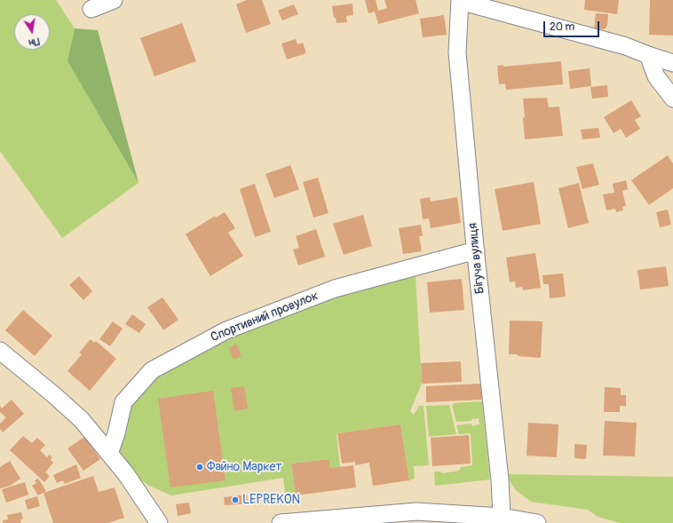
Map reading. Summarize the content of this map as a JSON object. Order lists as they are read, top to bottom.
{
  "streets": {
    "street": ["Бігуча вулиця", "Спортивний провулок"]
  },
  "crossings": [
    ["Бігуча вулиця", "Спортивний провулок"]
  ],
  "places": ["Файно Маркет", "LEPREKON"],
  "scale_bar": "20 m",
  "north": "bottom"
}
